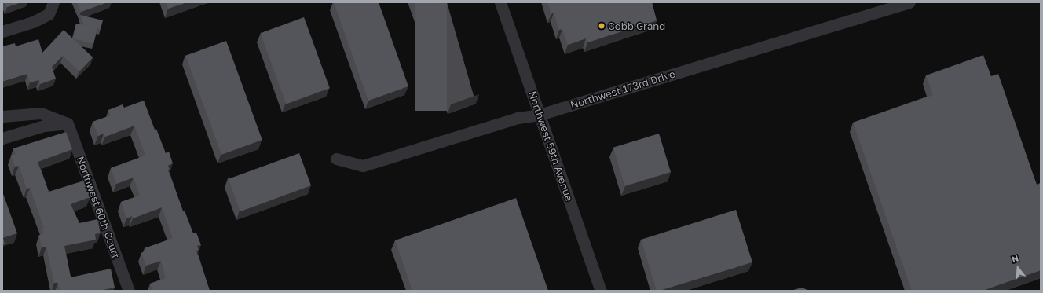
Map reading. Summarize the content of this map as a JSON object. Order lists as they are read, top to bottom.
{
  "streets": {
    "street": ["Northwest 173rd Drive", "Northwest 59th Avenue", "Northwest 60th Court"]
  },
  "crossings": [
    ["Northwest 173rd Drive", "Northwest 59th Avenue"]
  ],
  "places": ["Cobb Grand"],
  "north": "top"
}
